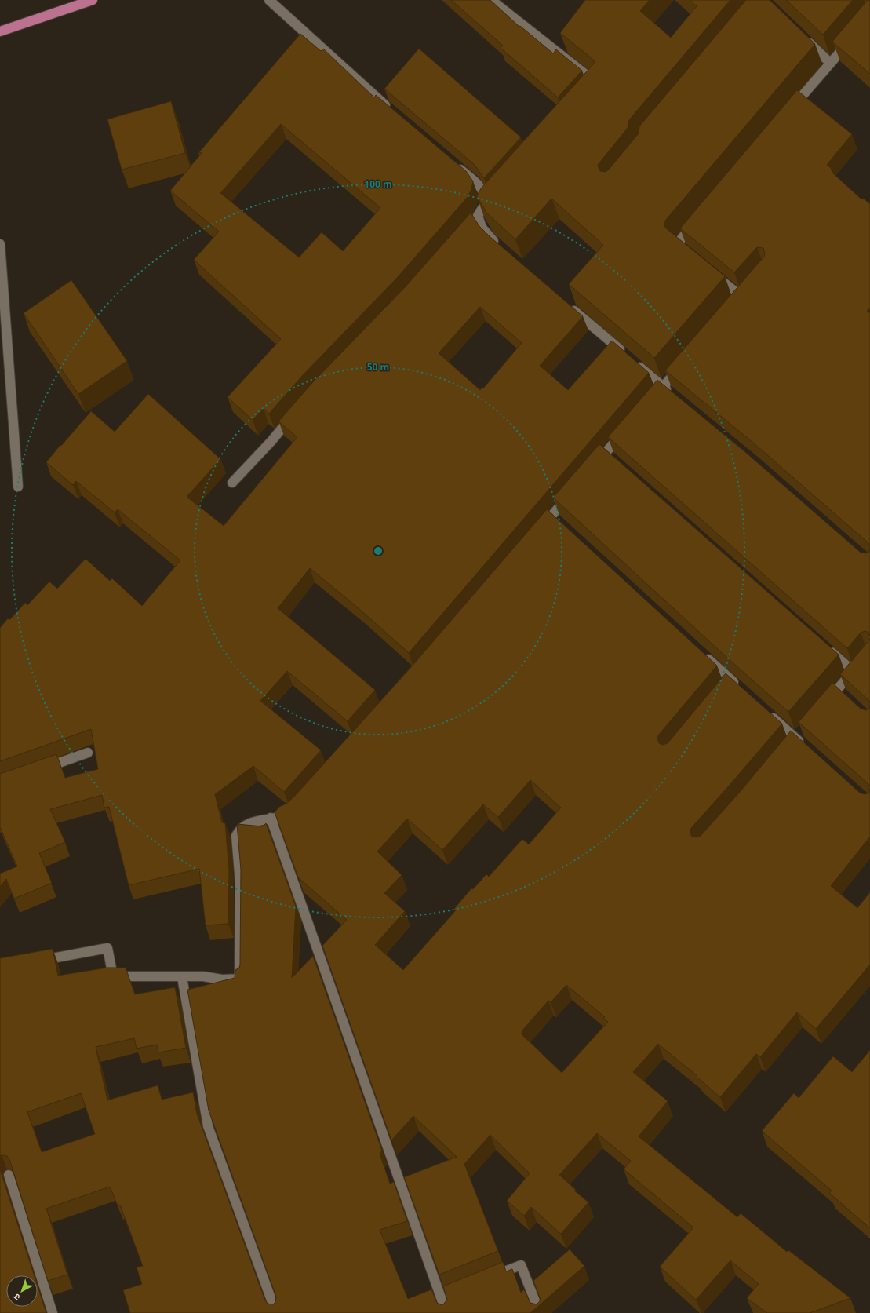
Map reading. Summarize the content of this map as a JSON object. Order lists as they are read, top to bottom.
{
  "north": "bottom left",
  "rings": ["100 m", "50 m"]
}
